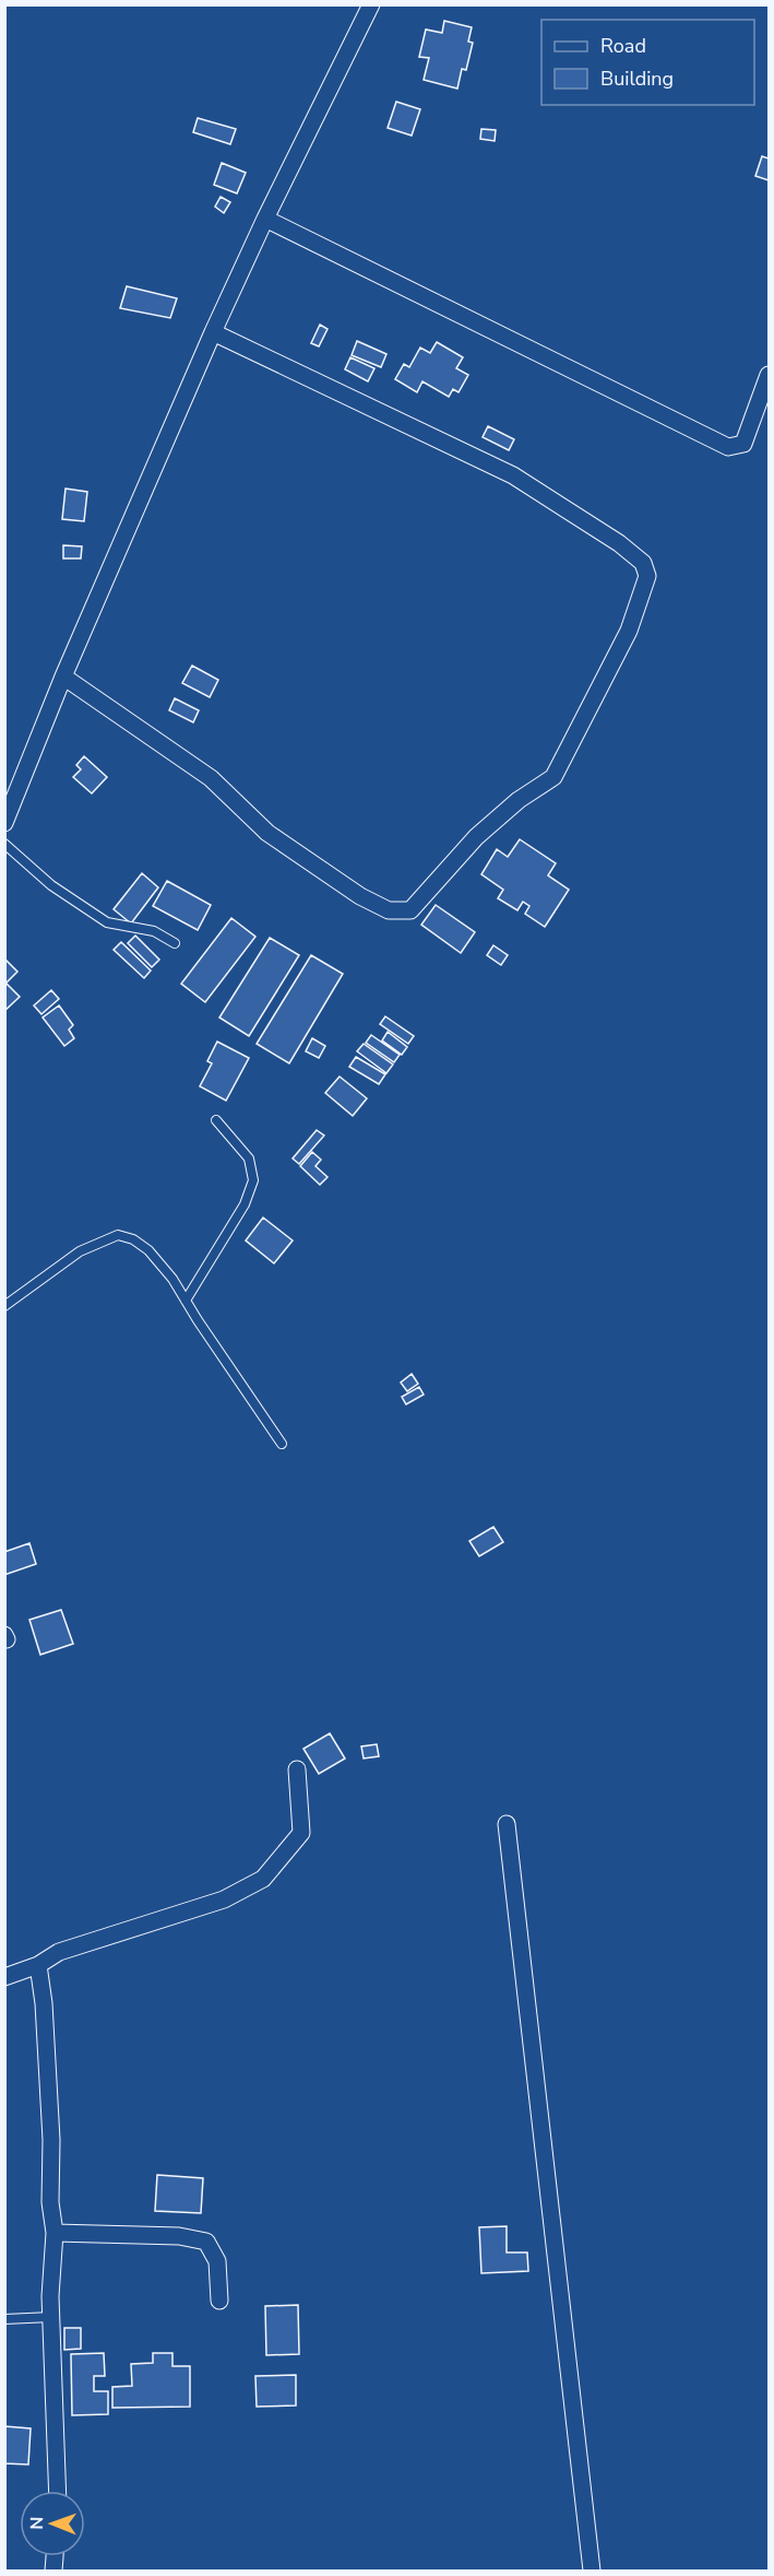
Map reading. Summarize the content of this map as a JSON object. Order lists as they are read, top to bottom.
{
  "legend": ["Road", "Building"],
  "north": "left"
}
